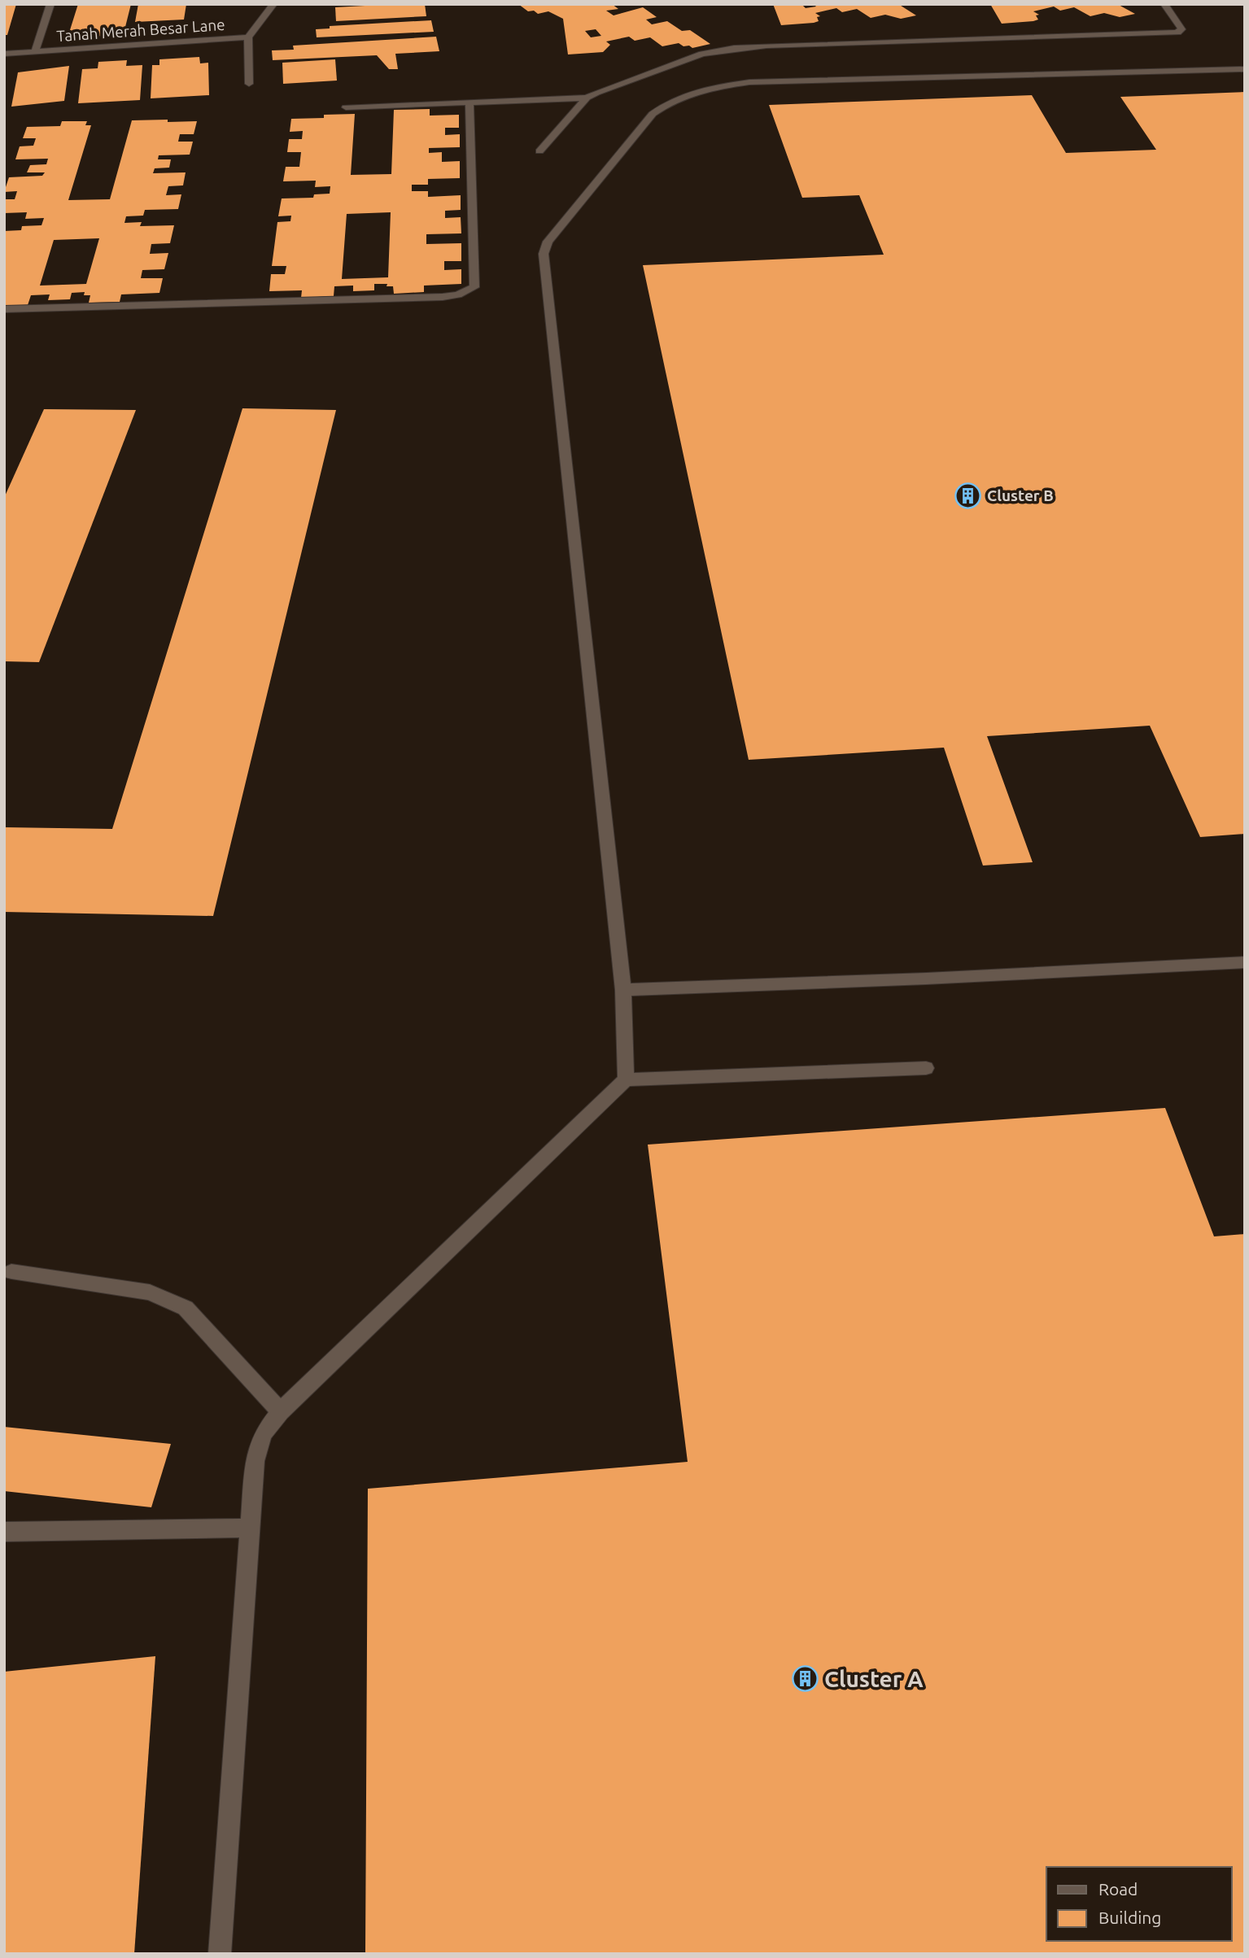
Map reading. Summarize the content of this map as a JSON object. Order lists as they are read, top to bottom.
{
  "streets": {
    "street": ["Tanah Merah Besar Lane"]
  },
  "places": {
    "building": ["Cluster B", "Cluster A"]
  },
  "legend": ["Road", "Building"]
}
